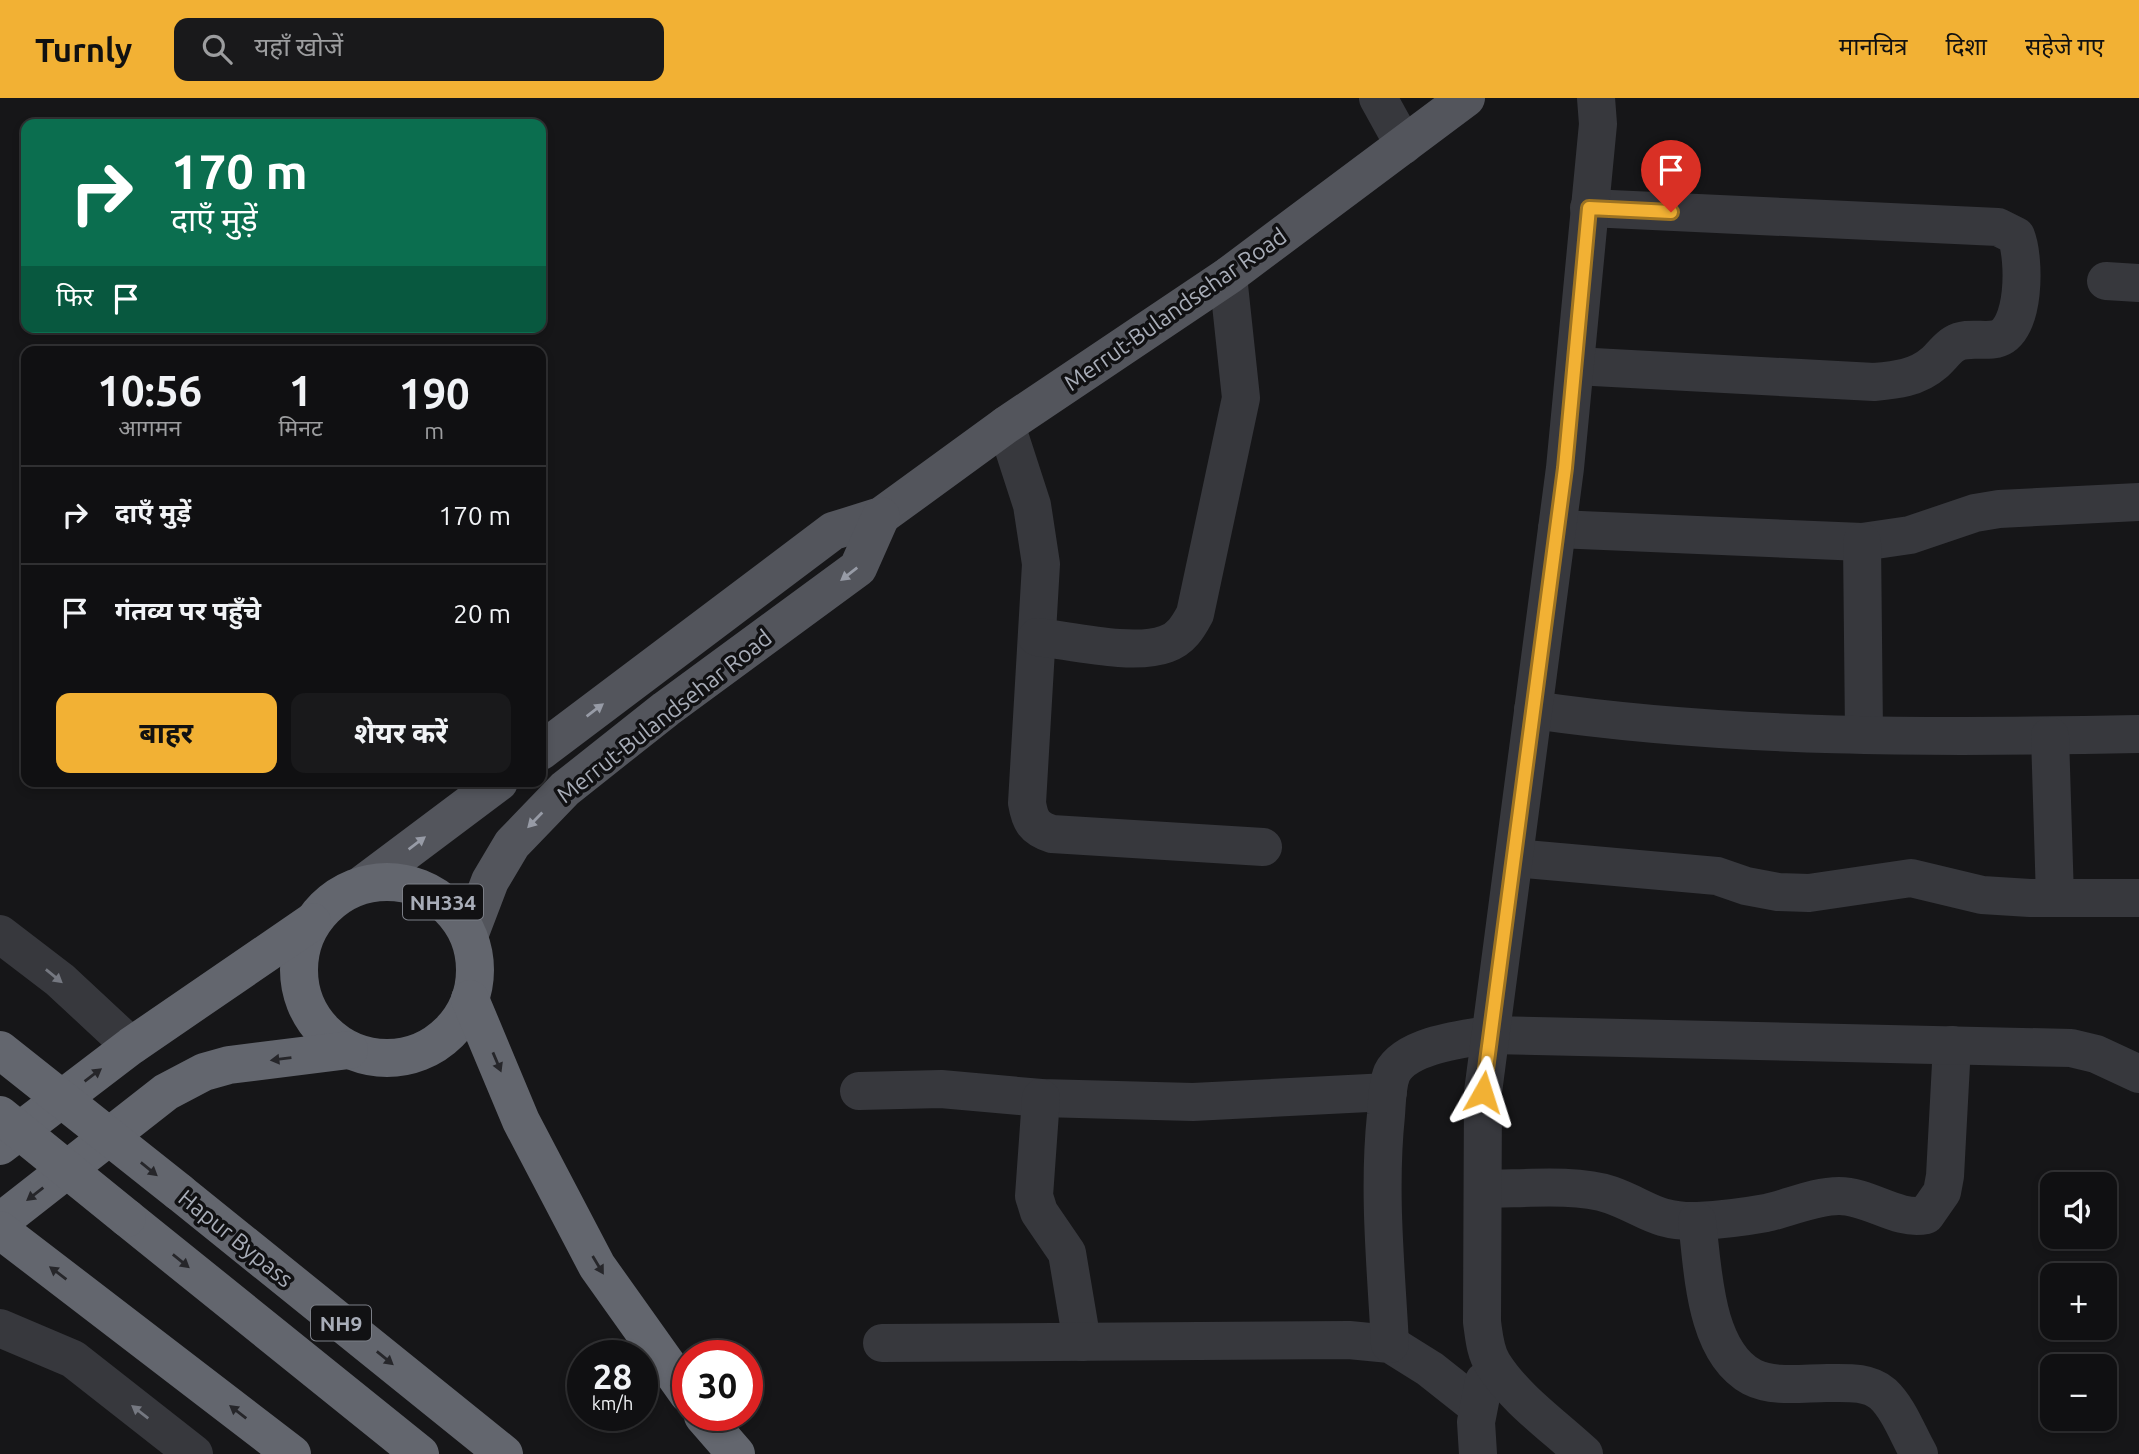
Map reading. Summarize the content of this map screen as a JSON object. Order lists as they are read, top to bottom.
{
  "streets": {
    "highway": ["NH334", "Hapur Bypass", "NH9"],
    "main road": ["Merrut-Bulandsehar Road"]
  },
  "crossings": [
    ["Merrut-Bulandsehar Road", "NH334"]
  ],
  "page": {
    "header": "Turnly",
    "search": "यहाँ खोजें",
    "nav": ["मानचित्र", "दिशा", "सहेजे गए"],
    "turn": ["170 m", "दाएँ मुड़ें"],
    "then": "फिर",
    "eta": [
      "10:56",
      "आगमन",
      "1",
      "मिनट",
      "190",
      "m"
    ],
    "list": [
      {
        "name": "दाएँ मुड़ें",
        "value": "170 m"
      },
      {
        "name": "गंतव्य पर पहुँचे",
        "value": "20 m"
      }
    ],
    "buttons": ["बाहर", "शेयर करें"],
    "map_buttons": ["+", "−"],
    "speed": "28 km/h",
    "limit": "30"
  }
}
